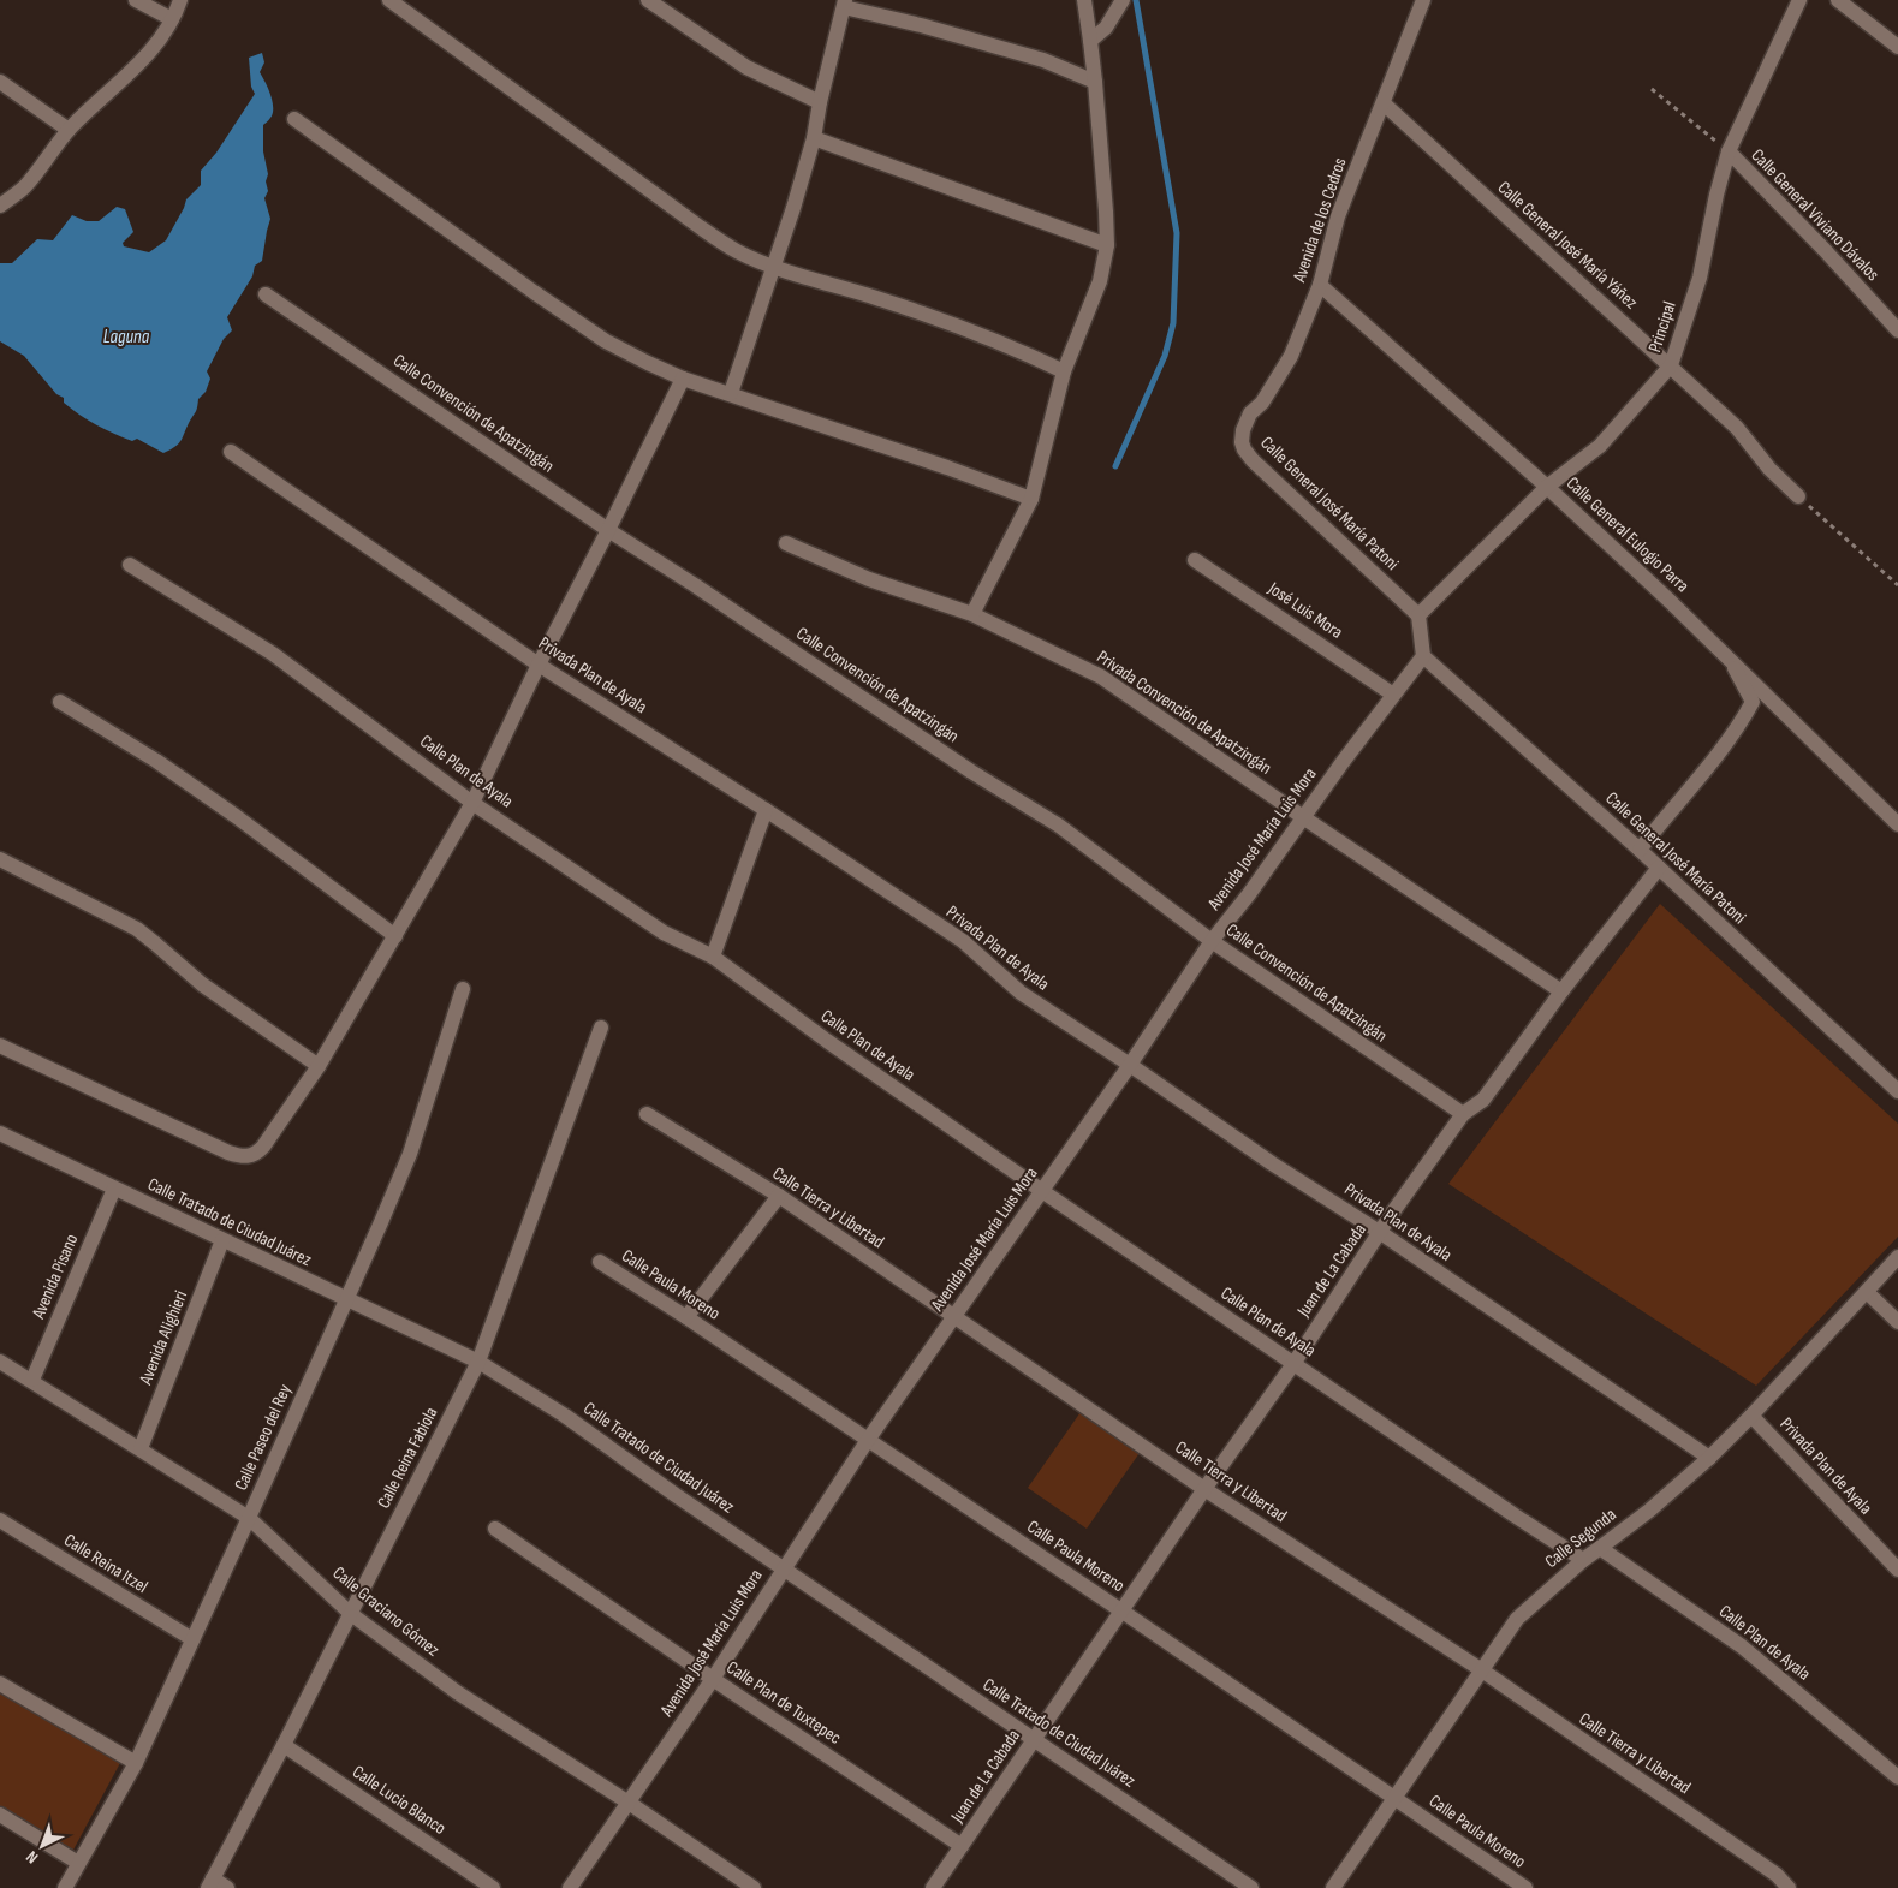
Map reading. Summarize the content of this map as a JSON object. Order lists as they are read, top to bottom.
{
  "streets": {
    "street": [
      "Calle General Viviano Dávalos",
      "Avenida de los Cedros",
      "Calle General José María Yáñez",
      "Principal",
      "Calle Convención de Apatzingán",
      "Calle General José María Patoni",
      "Calle General Eulogio Parra",
      "José Luis Mora",
      "Privada Plan de Ayala",
      "Privada Convención de Apatzingán",
      "Calle Plan de Ayala",
      "Avenida José María Luis Mora",
      "Calle Tierra y Libertad",
      "Calle Tratado de Ciudad Juárez",
      "Juan de La Cabada",
      "Avenida Pisano",
      "Calle Paula Moreno",
      "Avenida Alighieri",
      "Calle Paseo del Rey",
      "Calle Reina Fabiola",
      "Calle Segunda",
      "Calle Reina Itzel",
      "Calle Graciano Gómez",
      "Calle Plan de Tuxtepec",
      "Calle Lucio Blanco"
    ]
  },
  "crossings": [
    ["Calle General Viviano Dávalos", "Principal"],
    ["Avenida de los Cedros", "Calle General José María Yáñez"],
    ["Avenida de los Cedros", "Calle General José María Patoni"],
    ["Avenida de los Cedros", "Calle General Eulogio Parra"],
    ["Calle General José María Yáñez", "Principal"],
    ["Principal", "Calle General José María Patoni"],
    ["Principal", "Calle General Eulogio Parra"],
    ["Calle Convención de Apatzingán", "Avenida José María Luis Mora"],
    ["Calle Convención de Apatzingán", "Juan de La Cabada"],
    ["Calle General José María Patoni", "Avenida José María Luis Mora"],
    ["Calle General José María Patoni", "Juan de La Cabada"],
    ["José Luis Mora", "Avenida José María Luis Mora"],
    ["Privada Plan de Ayala", "Avenida José María Luis Mora"],
    ["Privada Plan de Ayala", "Juan de La Cabada"],
    ["Privada Plan de Ayala", "Calle Segunda"],
    ["Privada Convención de Apatzingán", "Avenida José María Luis Mora"],
    ["Privada Convención de Apatzingán", "Juan de La Cabada"],
    ["Calle Plan de Ayala", "Avenida José María Luis Mora"],
    ["Calle Plan de Ayala", "Juan de La Cabada"],
    ["Calle Plan de Ayala", "Calle Segunda"],
    ["Avenida José María Luis Mora", "Calle Tierra y Libertad"],
    ["Avenida José María Luis Mora", "Calle Tratado de Ciudad Juárez"],
    ["Avenida José María Luis Mora", "Calle Paula Moreno"],
    ["Avenida José María Luis Mora", "Calle Graciano Gómez"],
    ["Avenida José María Luis Mora", "Calle Plan de Tuxtepec"],
    ["Calle Tierra y Libertad", "Juan de La Cabada"],
    ["Calle Tierra y Libertad", "Calle Segunda"],
    ["Calle Tratado de Ciudad Juárez", "Juan de La Cabada"],
    ["Calle Tratado de Ciudad Juárez", "Avenida Pisano"],
    ["Calle Tratado de Ciudad Juárez", "Avenida Alighieri"],
    ["Calle Tratado de Ciudad Juárez", "Calle Paseo del Rey"],
    ["Calle Tratado de Ciudad Juárez", "Calle Reina Fabiola"],
    ["Juan de La Cabada", "Calle Paula Moreno"],
    ["Juan de La Cabada", "Calle Plan de Tuxtepec"],
    ["Avenida Pisano", "Calle Graciano Gómez"],
    ["Calle Paula Moreno", "Calle Segunda"],
    ["Avenida Alighieri", "Calle Graciano Gómez"],
    ["Calle Paseo del Rey", "Calle Reina Itzel"],
    ["Calle Paseo del Rey", "Calle Graciano Gómez"],
    ["Calle Reina Fabiola", "Calle Graciano Gómez"],
    ["Calle Reina Fabiola", "Calle Lucio Blanco"]
  ],
  "water": ["Laguna"],
  "north": "bottom left"
}
